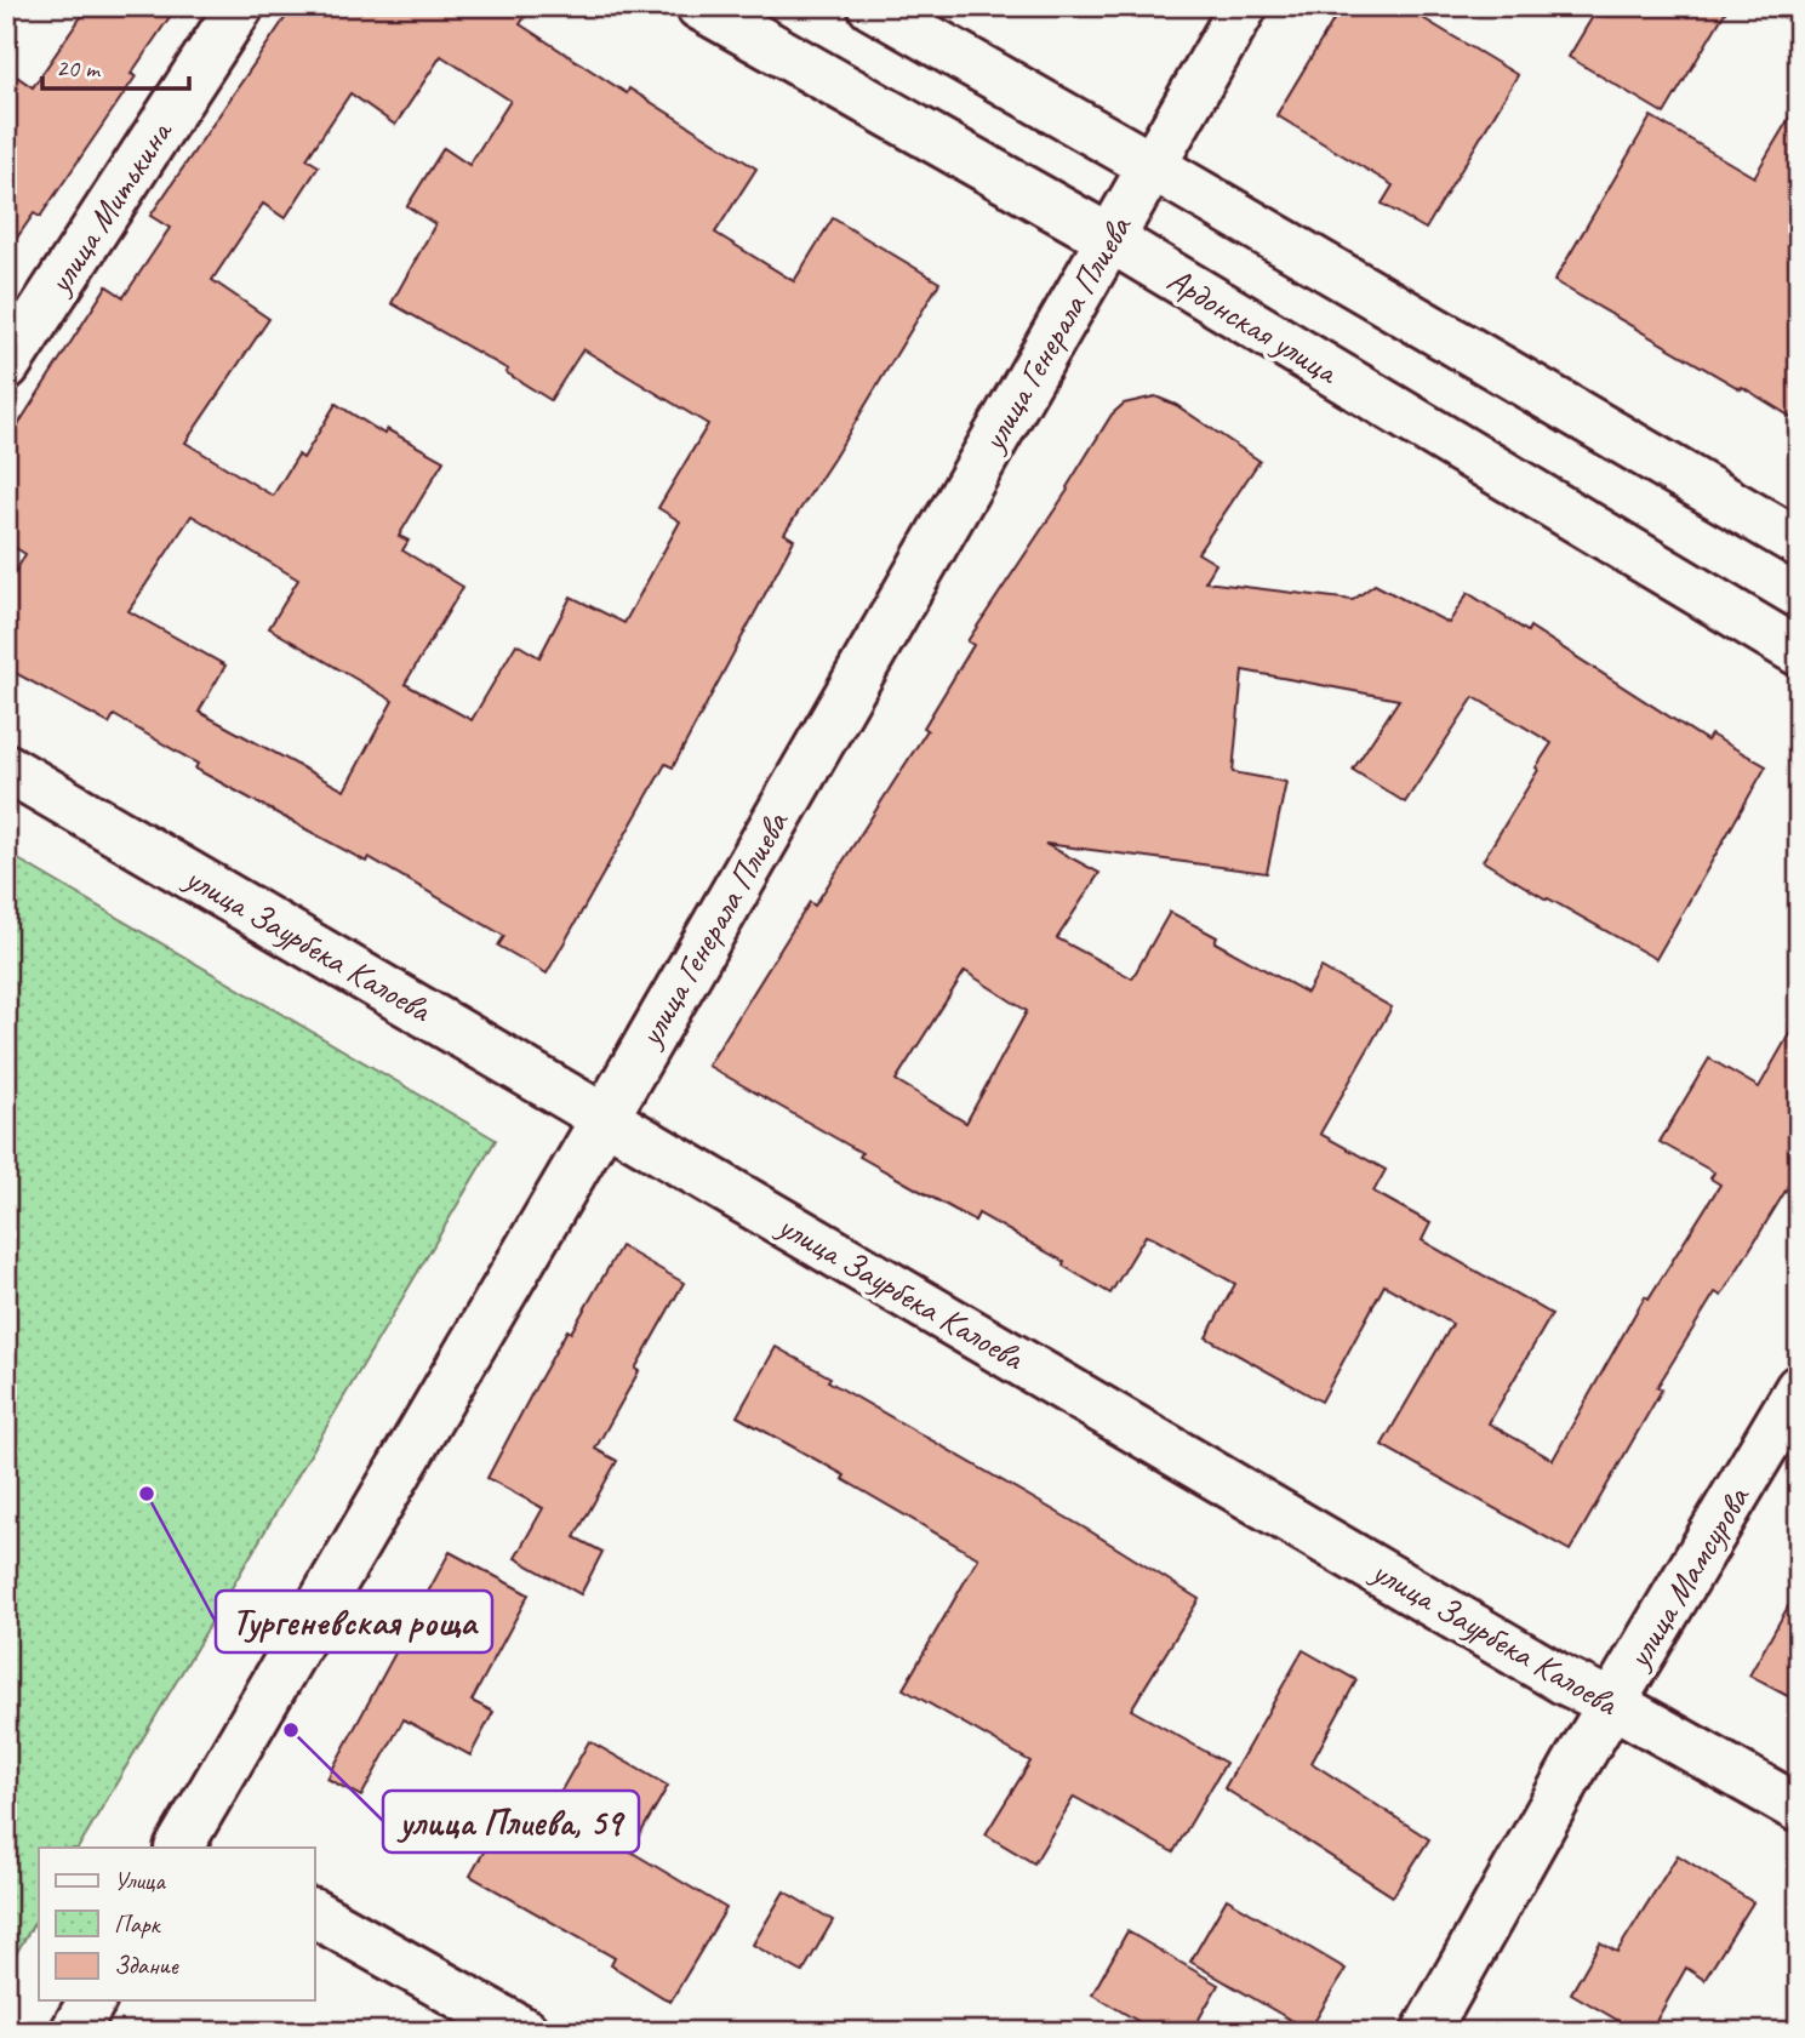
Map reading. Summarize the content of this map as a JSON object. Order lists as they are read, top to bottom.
{
  "streets": {
    "street": [
      "улица Митькина",
      "Ардонская улица",
      "улица Генерала Плиева",
      "улица Заурбека Калоева",
      "улица Мамсурова"
    ]
  },
  "crossings": [
    ["Ардонская улица", "улица Генерала Плиева"],
    ["улица Генерала Плиева", "улица Заурбека Калоева"],
    ["улица Заурбека Калоева", "улица Мамсурова"]
  ],
  "places": ["Тургеневская роща", "улица Плиева, 59"],
  "legend": ["Улица", "Парк", "Здание"],
  "scale_bar": "20 m"
}
